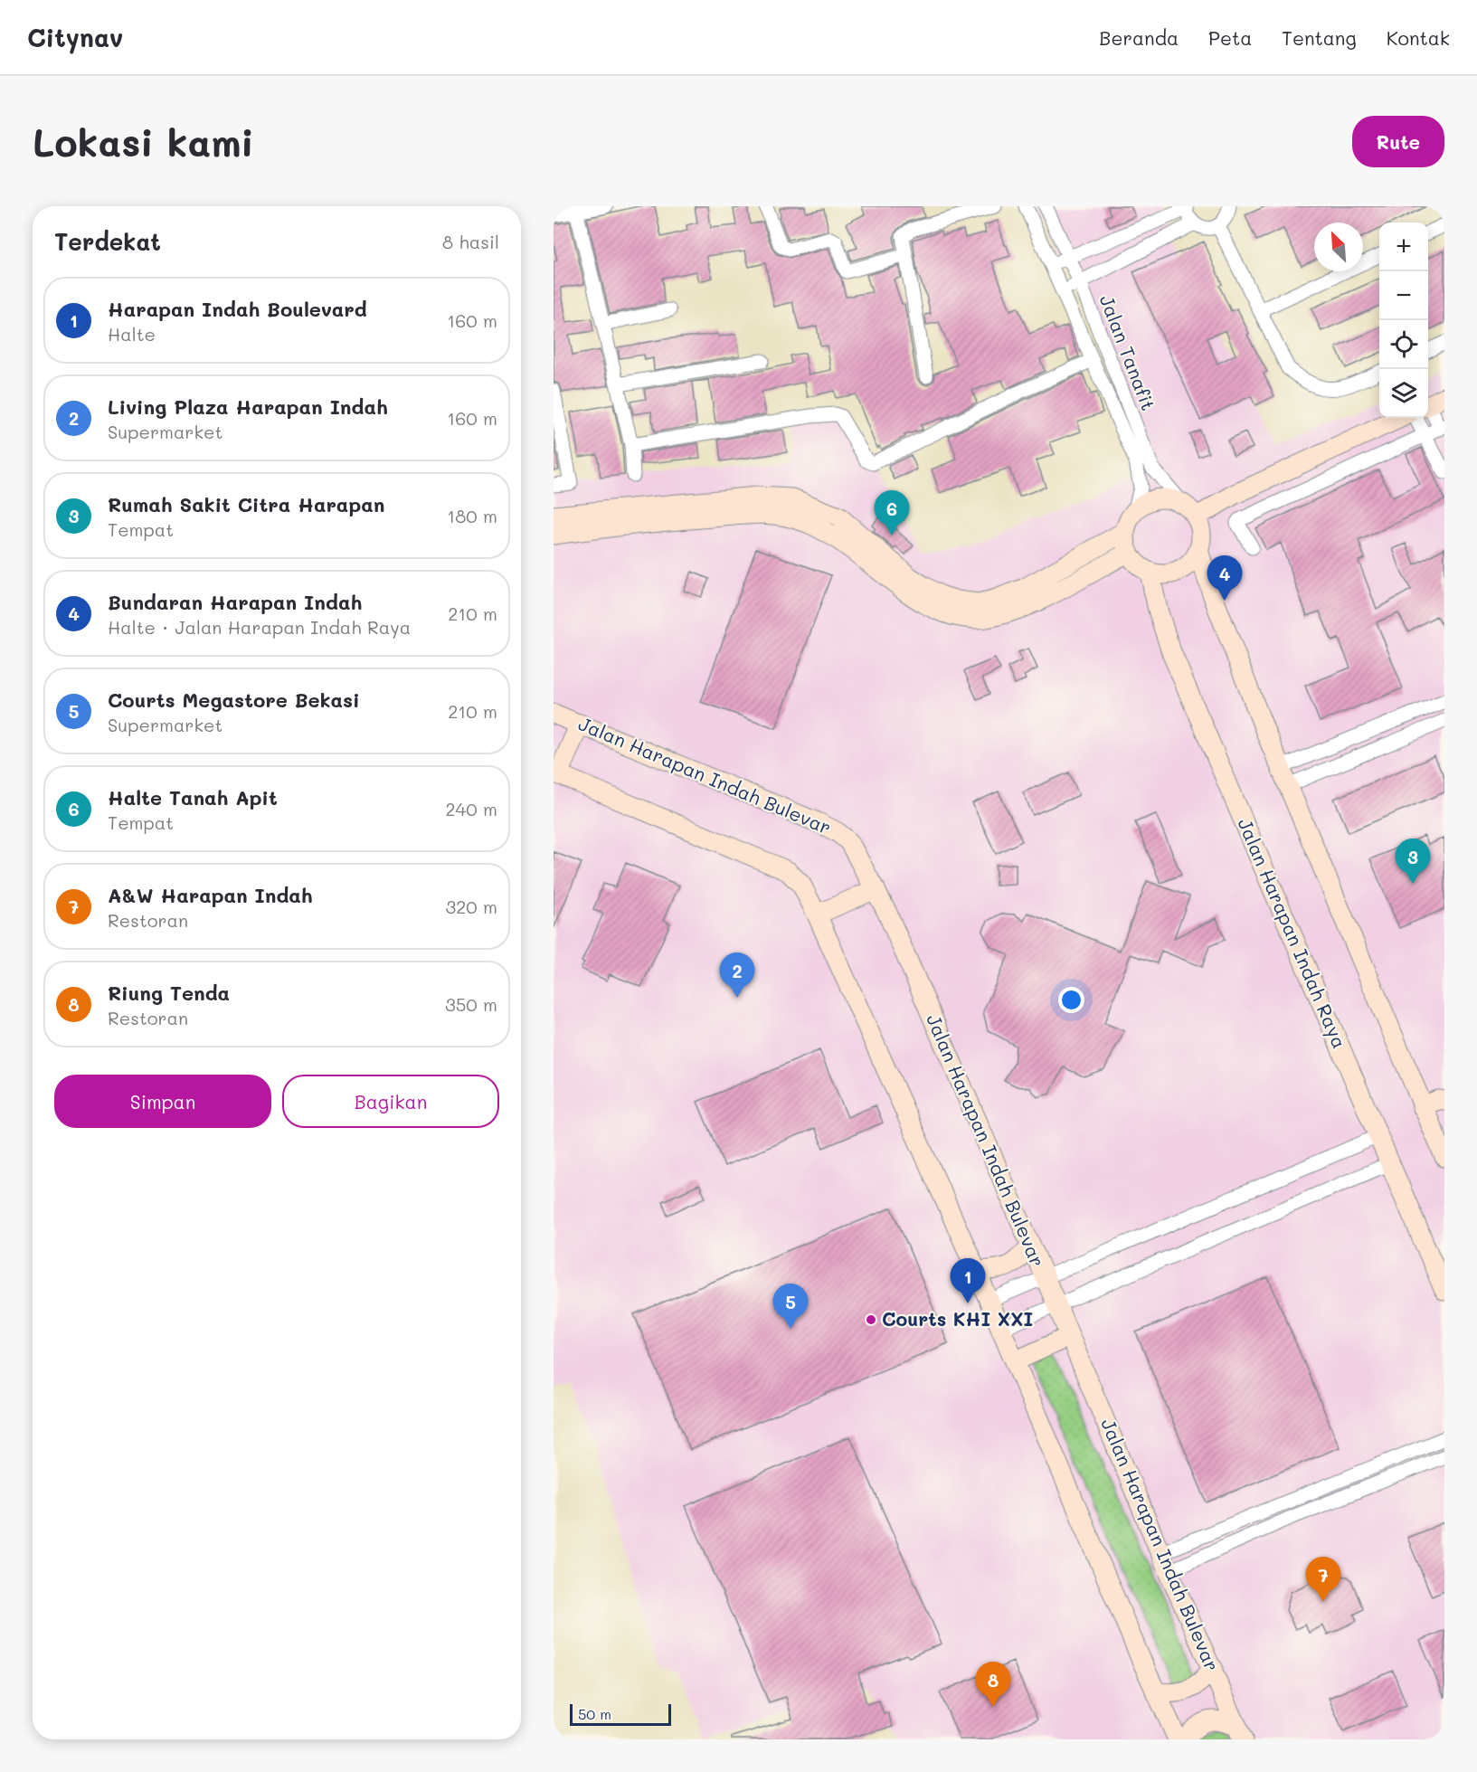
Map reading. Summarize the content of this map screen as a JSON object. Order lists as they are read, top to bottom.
{
  "streets": {
    "street": ["Jalan Tanafit", "Jalan Harapan Indah Bulevar", "Jalan Harapan Indah Raya"]
  },
  "crossings": [
    ["Jalan Tanafit", "Jalan Harapan Indah Raya"]
  ],
  "places": ["Courts KHI XXI"],
  "scale_bar": "50 m",
  "north": "top left",
  "page": {
    "header": "Citynav",
    "nav": [
      "Beranda",
      "Peta",
      "Tentang",
      "Kontak"
    ],
    "buttons": [
      "Rute",
      ["Simpan", "Bagikan"]
    ],
    "title": "Lokasi kami",
    "heading": ["Terdekat", "8 hasil"],
    "map_buttons": ["+", "−"],
    "list": [
      {
        "mark": "1",
        "name": "Harapan Indah Boulevard",
        "note": "Halte",
        "value": "160 m"
      },
      {
        "mark": "2",
        "name": "Living Plaza Harapan Indah",
        "note": "Supermarket",
        "value": "160 m"
      },
      {
        "mark": "3",
        "name": "Rumah Sakit Citra Harapan",
        "note": "Tempat",
        "value": "180 m"
      },
      {
        "mark": "4",
        "name": "Bundaran Harapan Indah",
        "note": "Halte · Jalan Harapan Indah Raya",
        "value": "210 m"
      },
      {
        "mark": "5",
        "name": "Courts Megastore Bekasi",
        "note": "Supermarket",
        "value": "210 m"
      },
      {
        "mark": "6",
        "name": "Halte Tanah Apit",
        "note": "Tempat",
        "value": "240 m"
      },
      {
        "mark": "7",
        "name": "A&W Harapan Indah",
        "note": "Restoran",
        "value": "320 m"
      },
      {
        "mark": "8",
        "name": "Riung Tenda",
        "note": "Restoran",
        "value": "350 m"
      }
    ],
    "pins": [
      "6",
      "4",
      "3",
      "2",
      "1",
      "5",
      "7",
      "8"
    ],
    "scale": "50 m"
  }
}
